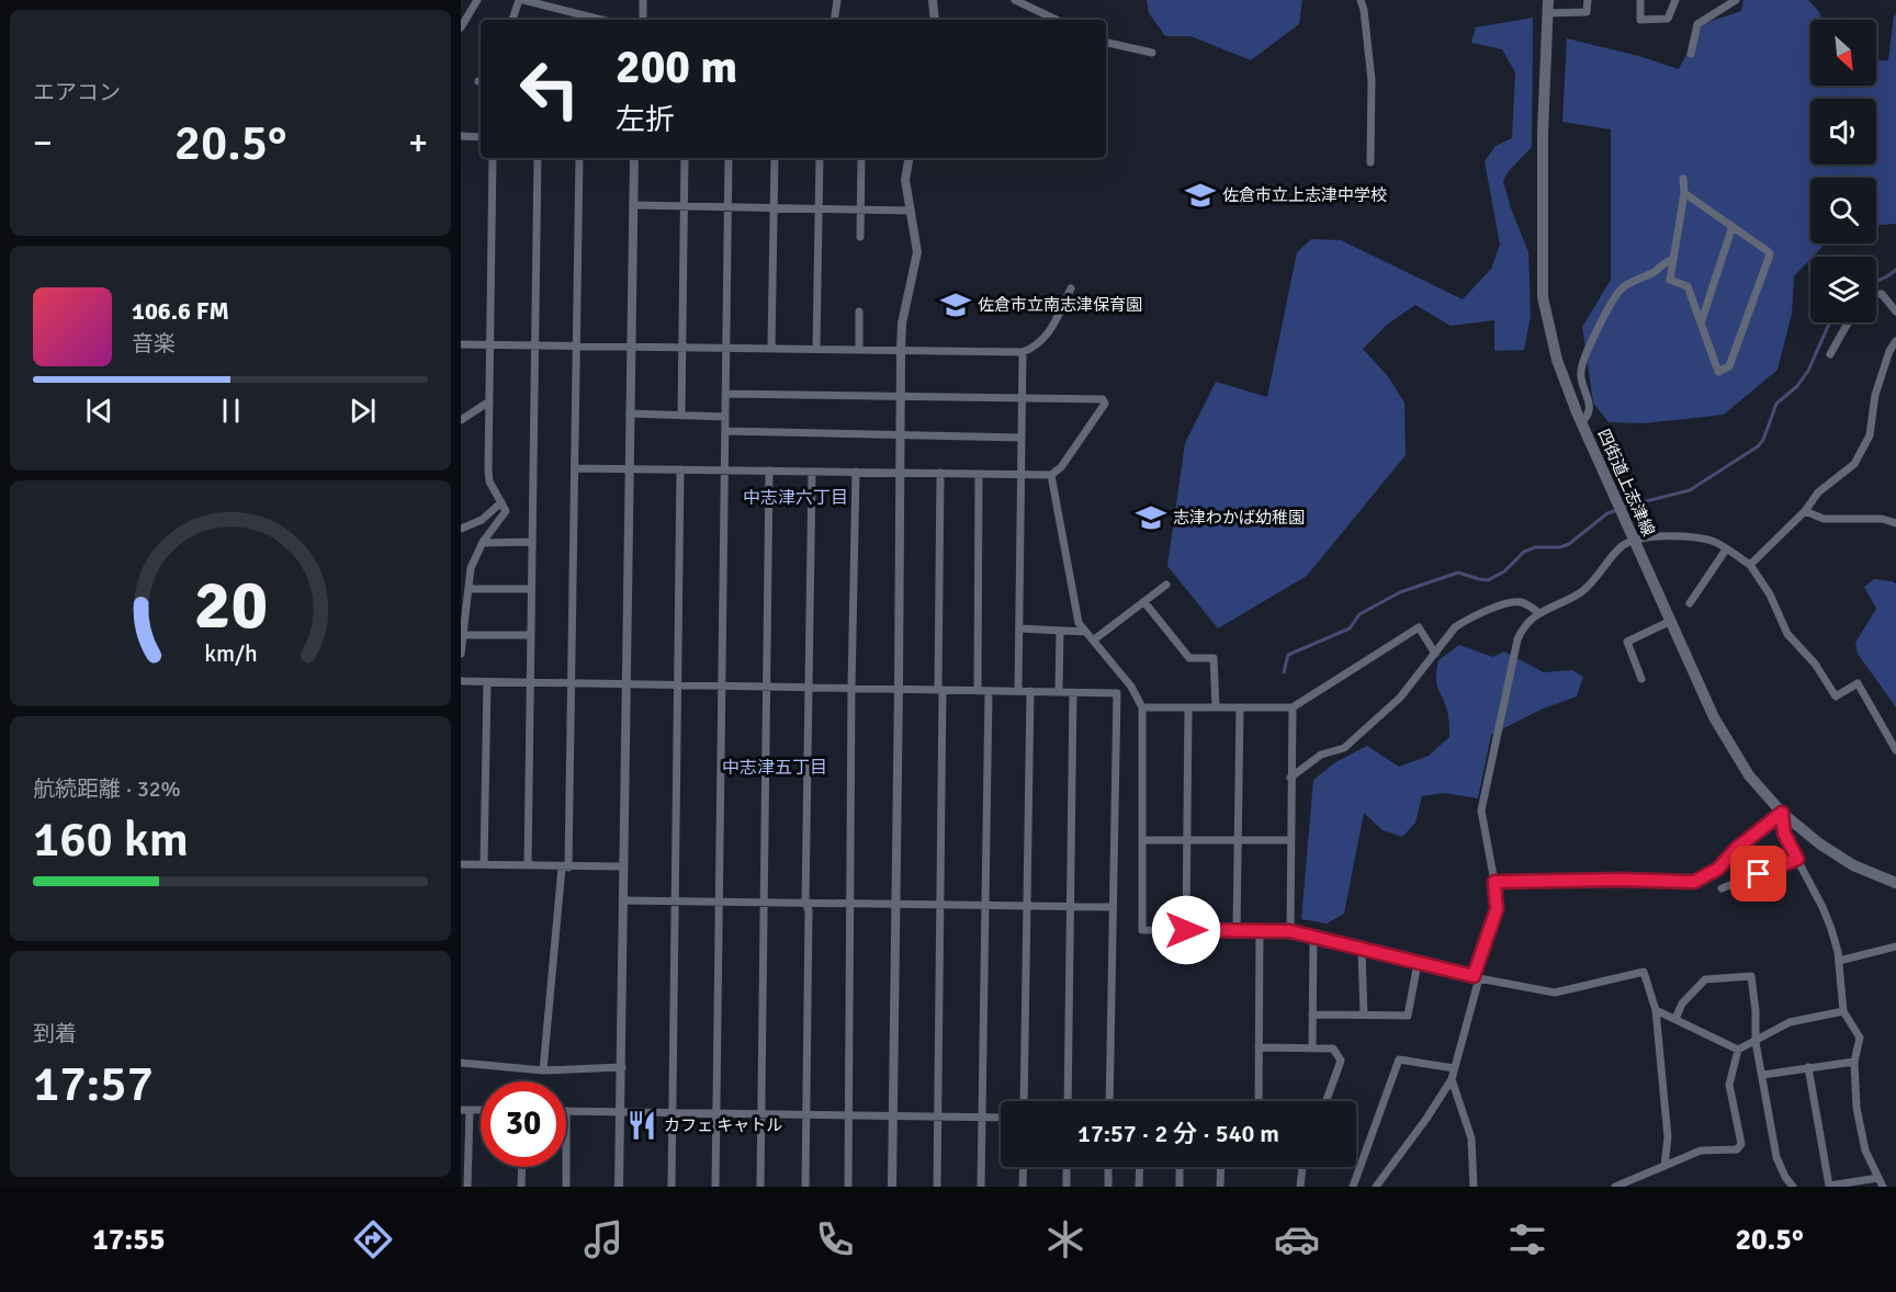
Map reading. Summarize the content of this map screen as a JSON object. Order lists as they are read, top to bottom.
{
  "streets": {
    "main road": ["四街道上志津線"]
  },
  "districts": ["中志津六丁目", "中志津五丁目"],
  "places": {
    "school or university": ["佐倉市立上志津中学校", "佐倉市立南志津保育園", "志津わかば幼稚園"],
    "restaurant": ["カフェ キャトル"]
  },
  "north": "bottom right",
  "page": {
    "tile": [
      "エアコン",
      ["航続距離 · 32%", "160 km"],
      ["到着", "17:57"]
    ],
    "turn": ["200 m", "左折"],
    "heat": ["−", "20.5°", "+"],
    "song": ["106.6 FM", "音楽"],
    "limit": "30",
    "trip": "17:57 · 2 分 · 540 m",
    "tabs": ["17:55", "20.5°"],
    "gauge": ["20", "km/h"]
  }
}
